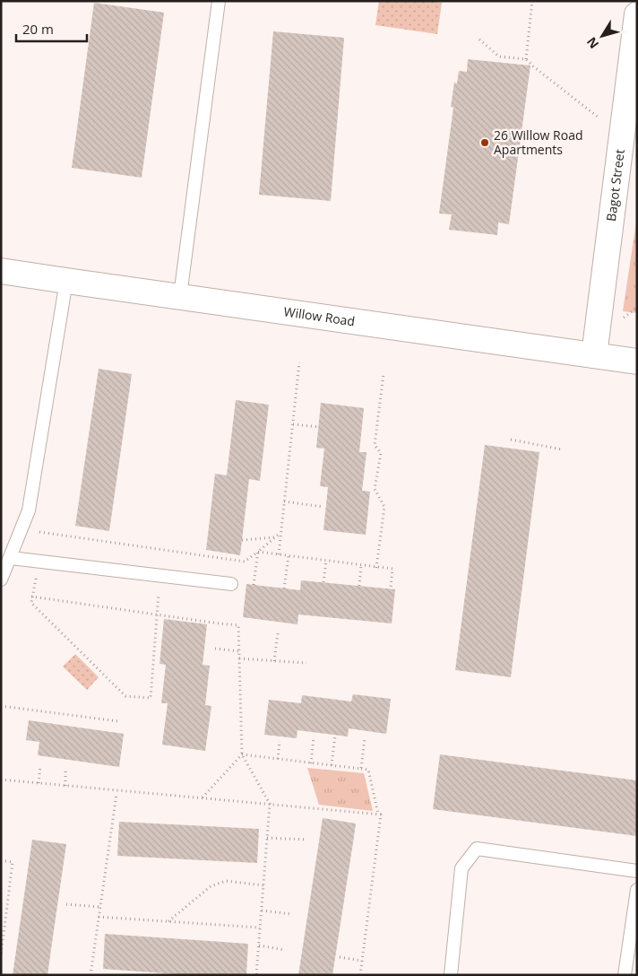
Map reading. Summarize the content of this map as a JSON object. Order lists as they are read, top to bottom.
{
  "streets": {
    "main road": ["Bagot Street", "Willow Road"]
  },
  "crossings": [
    ["Bagot Street", "Willow Road"]
  ],
  "places": ["26 Willow Road Apartments"],
  "scale_bar": "20 m",
  "north": "bottom left"
}
